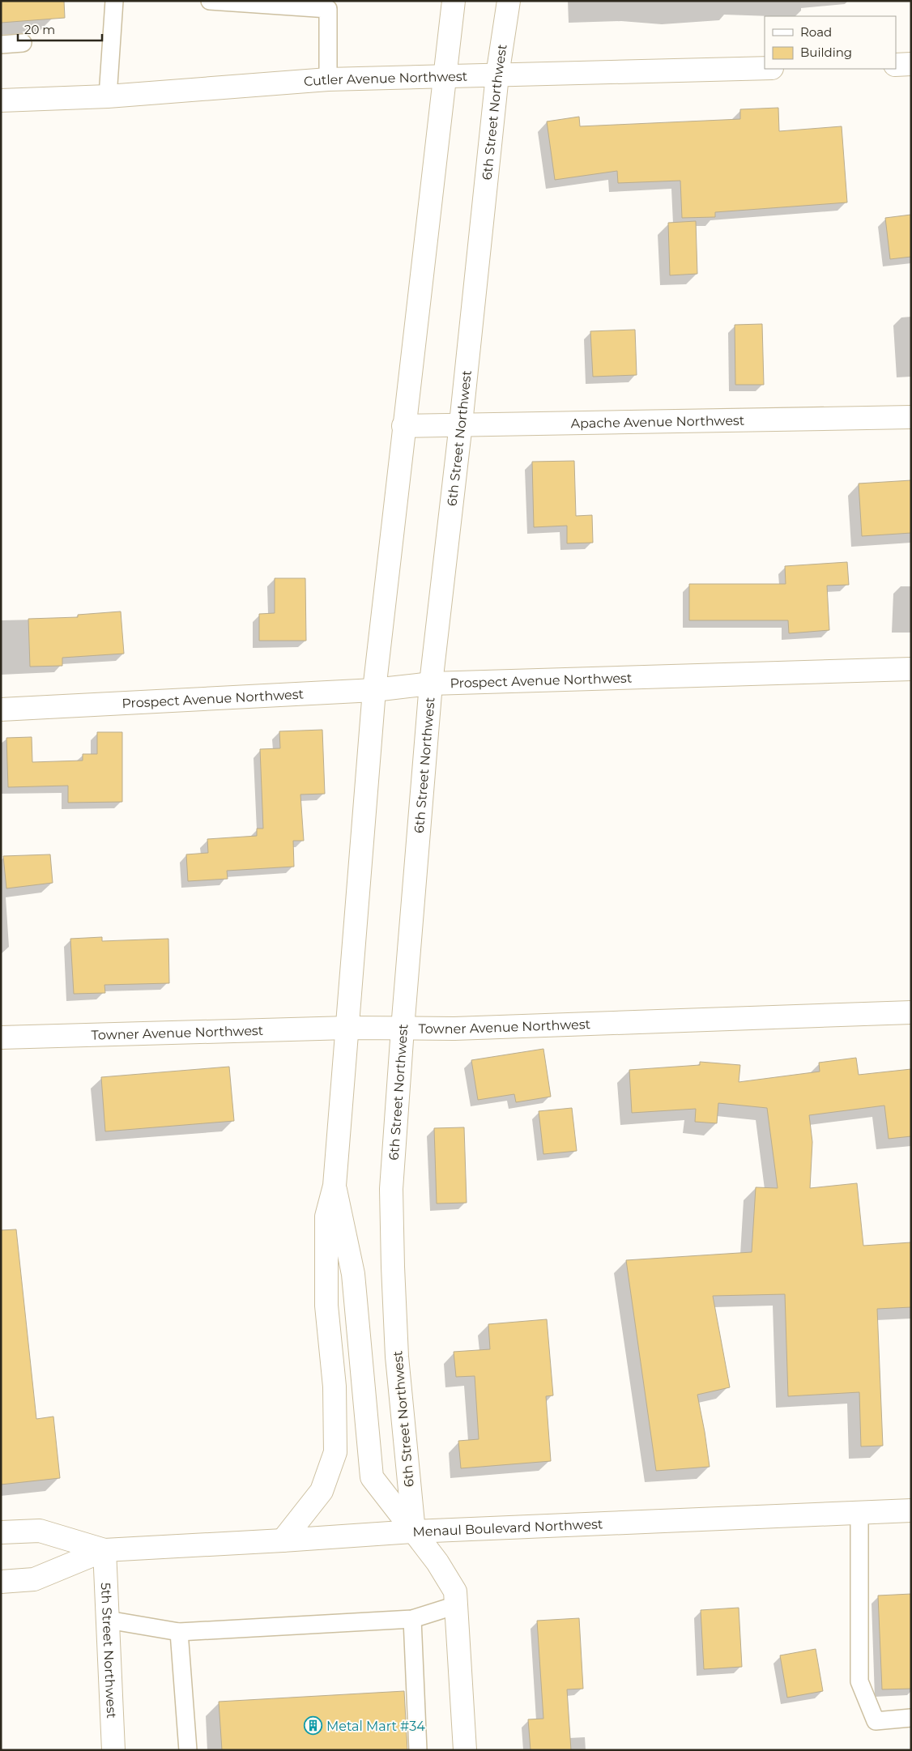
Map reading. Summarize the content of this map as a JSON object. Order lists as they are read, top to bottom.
{
  "streets": {
    "main road": [
      "Cutler Avenue Northwest",
      "6th Street Northwest",
      "Apache Avenue Northwest",
      "Prospect Avenue Northwest",
      "Towner Avenue Northwest",
      "Menaul Boulevard Northwest",
      "5th Street Northwest"
    ]
  },
  "crossings": [
    ["Cutler Avenue Northwest", "6th Street Northwest"],
    ["6th Street Northwest", "Apache Avenue Northwest"],
    ["6th Street Northwest", "Prospect Avenue Northwest"],
    ["6th Street Northwest", "Towner Avenue Northwest"],
    ["6th Street Northwest", "Menaul Boulevard Northwest"],
    ["Menaul Boulevard Northwest", "5th Street Northwest"]
  ],
  "places": {
    "building": ["Metal Mart #34"]
  },
  "legend": ["Road", "Building"],
  "scale_bar": "20 m"
}
